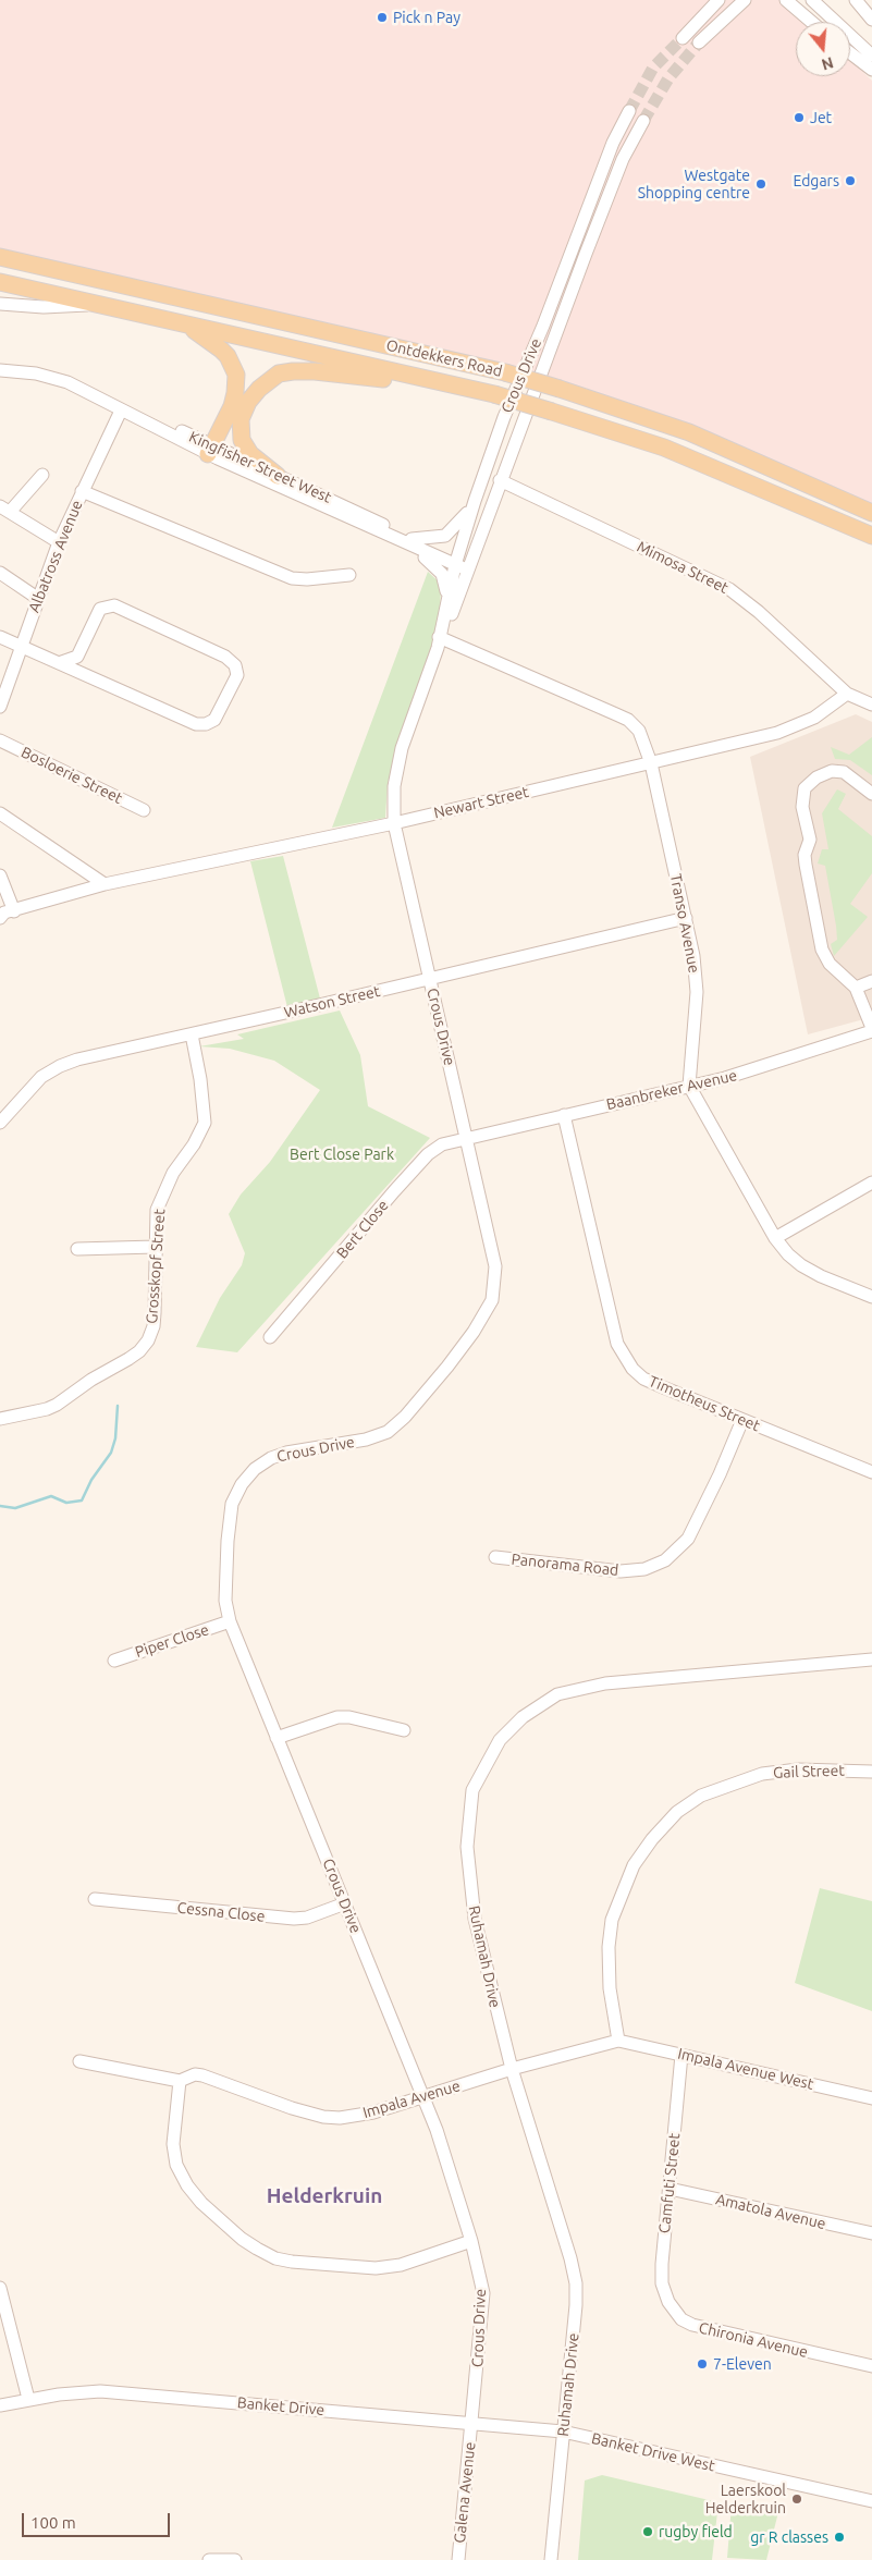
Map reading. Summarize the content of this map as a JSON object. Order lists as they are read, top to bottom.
{
  "streets": {
    "main road": ["Ontdekkers Road"],
    "street": [
      "Crous Drive",
      "Kingfisher Street West",
      "Albatross Avenue",
      "Mimosa Street",
      "Bosloerie Street",
      "Newart Street",
      "Transo Avenue",
      "Watson Street",
      "Baanbreker Avenue",
      "Bert Close",
      "Grosskopf Street",
      "Timotheus Street",
      "Panorama Road",
      "Piper Close",
      "Gail Street",
      "Cessna Close",
      "Ruhamah Drive",
      "Impala Avenue West",
      "Impala Avenue",
      "Camfuti Street",
      "Amatola Avenue",
      "Chironia Avenue",
      "Banket Drive",
      "Banket Drive West",
      "Galena Avenue"
    ]
  },
  "crossings": [
    ["Crous Drive", "Kingfisher Street West"],
    ["Crous Drive", "Mimosa Street"],
    ["Crous Drive", "Newart Street"],
    ["Crous Drive", "Transo Avenue"],
    ["Crous Drive", "Watson Street"],
    ["Crous Drive", "Baanbreker Avenue"],
    ["Crous Drive", "Bert Close"],
    ["Crous Drive", "Piper Close"],
    ["Crous Drive", "Cessna Close"],
    ["Crous Drive", "Impala Avenue"],
    ["Crous Drive", "Banket Drive"],
    ["Crous Drive", "Galena Avenue"],
    ["Kingfisher Street West", "Albatross Avenue"],
    ["Mimosa Street", "Newart Street"],
    ["Newart Street", "Transo Avenue"],
    ["Transo Avenue", "Watson Street"],
    ["Transo Avenue", "Baanbreker Avenue"],
    ["Watson Street", "Grosskopf Street"],
    ["Baanbreker Avenue", "Bert Close"],
    ["Baanbreker Avenue", "Timotheus Street"],
    ["Timotheus Street", "Panorama Road"],
    ["Gail Street", "Impala Avenue West"],
    ["Gail Street", "Impala Avenue"],
    ["Ruhamah Drive", "Impala Avenue"],
    ["Ruhamah Drive", "Banket Drive"],
    ["Ruhamah Drive", "Banket Drive West"],
    ["Impala Avenue West", "Impala Avenue"],
    ["Impala Avenue West", "Camfuti Street"],
    ["Camfuti Street", "Amatola Avenue"],
    ["Camfuti Street", "Chironia Avenue"],
    ["Banket Drive", "Banket Drive West"],
    ["Banket Drive", "Galena Avenue"]
  ],
  "districts": ["Helderkruin"],
  "parks": ["Bert Close Park"],
  "places": [
    "Pick n Pay",
    "Jet",
    "Edgars",
    "Westgate Shopping centre",
    "7-Eleven",
    "Laerskool Helderkruin",
    "rugby field",
    "gr R classes"
  ],
  "scale_bar": "100 m",
  "north": "bottom"
}
